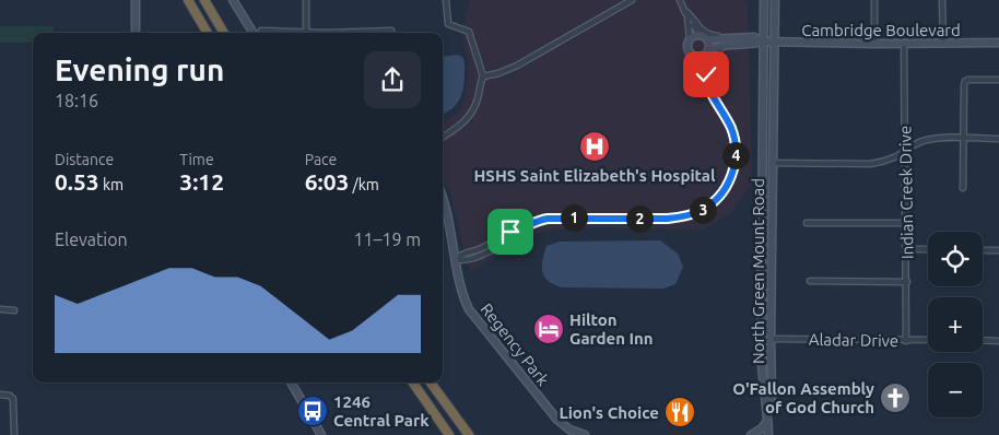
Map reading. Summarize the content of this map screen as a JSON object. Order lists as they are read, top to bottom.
{
  "streets": {
    "street": [
      "Cambridge Boulevard",
      "Indian Creek Drive",
      "North Green Mount Road",
      "Aladar Drive",
      "Regency Park"
    ]
  },
  "crossings": [
    ["Cambridge Boulevard", "Indian Creek Drive"],
    ["Cambridge Boulevard", "North Green Mount Road"],
    ["Indian Creek Drive", "Aladar Drive"],
    ["North Green Mount Road", "Aladar Drive"]
  ],
  "places": {
    "hospital": ["HSHS Saint Elizabeth's Hospital"],
    "hotel": ["Hilton Garden Inn"],
    "church": ["O'Fallon Assembly of God Church"],
    "bus stop": ["1246 Central Park"],
    "restaurant": ["Lion's Choice"]
  },
  "page": {
    "heading": ["Evening run", "18:16"],
    "stats": [
      ["Distance", "0.53 km"],
      ["Time", "3:12"],
      ["Pace", "6:03 /km"]
    ],
    "pins": [
      "4",
      "3",
      "1",
      "2"
    ],
    "chart": ["Elevation", "11–19 m"],
    "map_buttons": ["+", "−"]
  }
}
